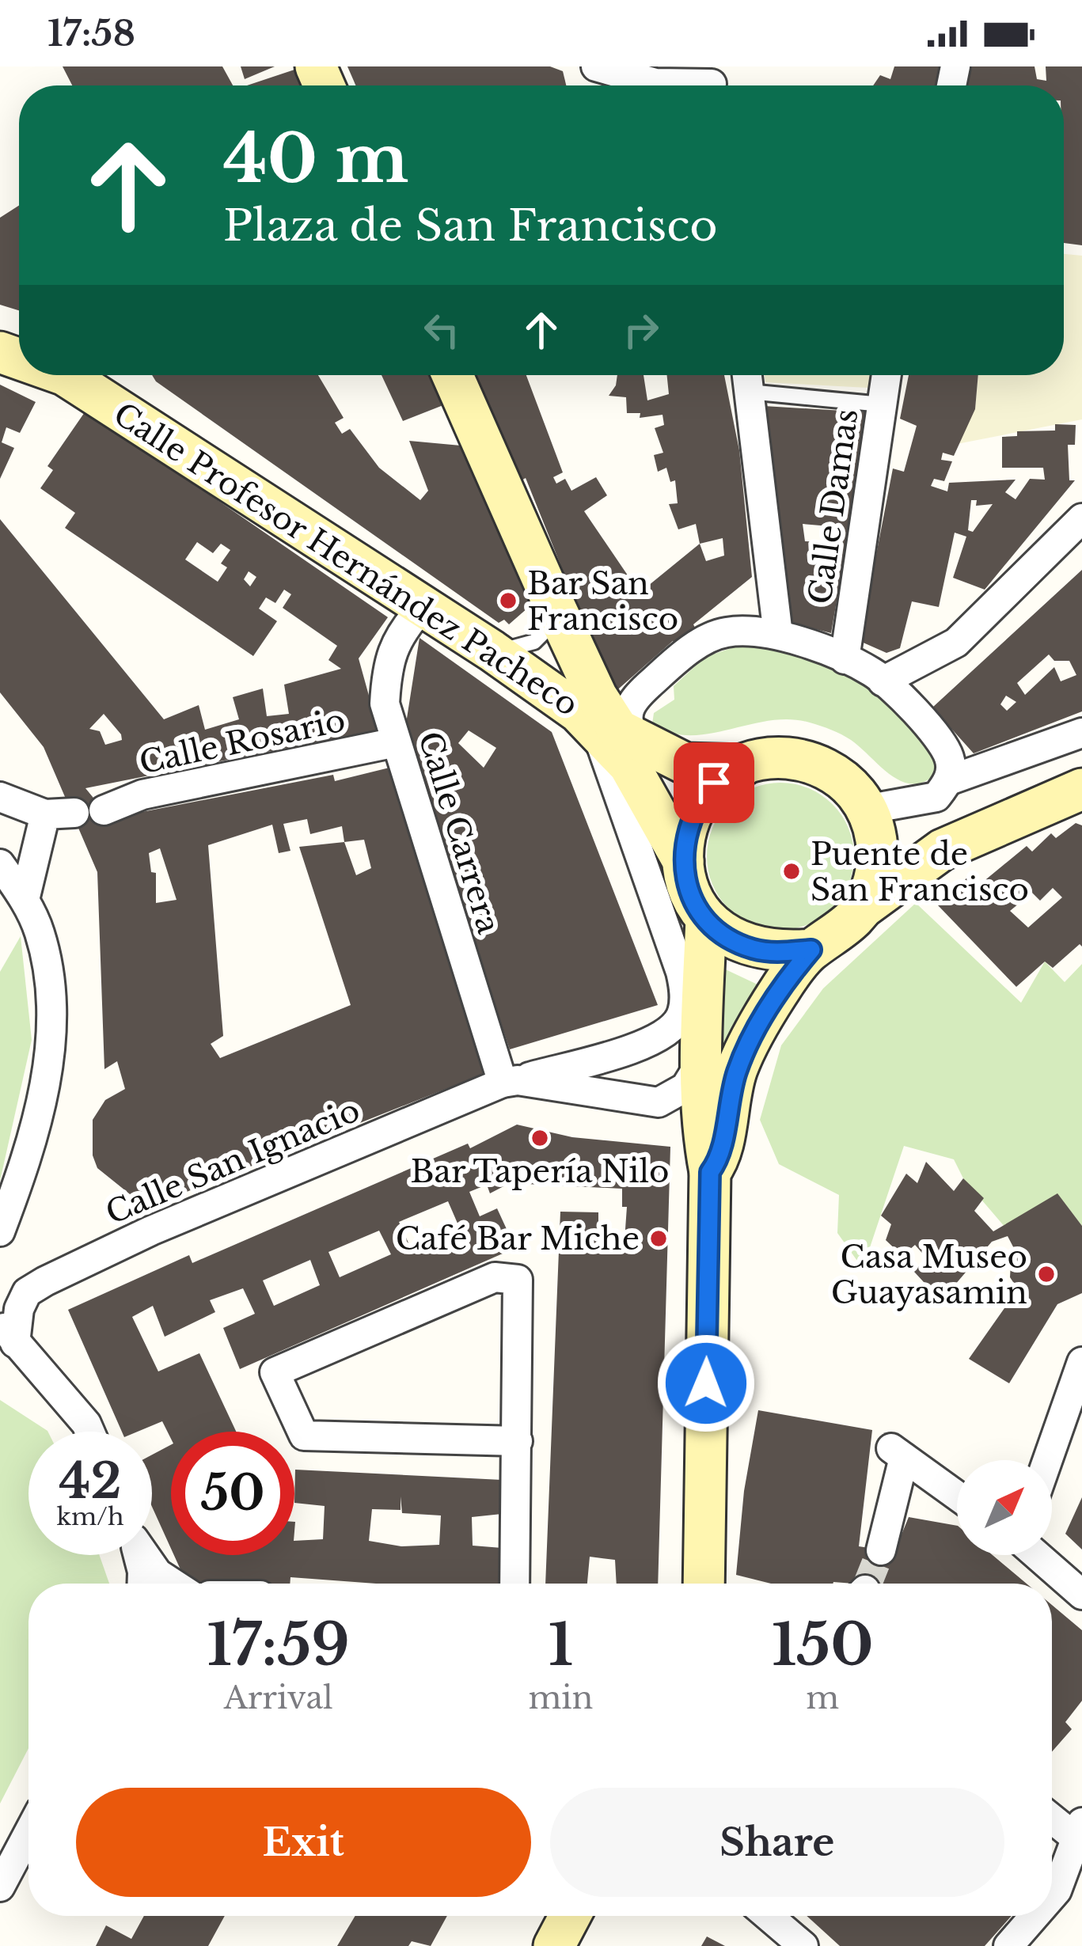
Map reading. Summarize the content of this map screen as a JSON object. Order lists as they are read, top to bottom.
{
  "streets": {
    "main road": ["Calle Profesor Hernández Pacheco"],
    "street": [
      "Calle Damas",
      "Calle Rosario",
      "Calle Carrera",
      "Calle San Ignacio"
    ]
  },
  "crossings": [
    ["Calle Profesor Hernández Pacheco", "Calle Carrera"],
    ["Calle Profesor Hernández Pacheco", "Calle San Ignacio"],
    ["Calle Rosario", "Calle Carrera"],
    ["Calle Carrera", "Calle San Ignacio"]
  ],
  "places": [
    "Bar San Francisco",
    "Puente de San Francisco",
    "Bar Tapería Nilo",
    "Café Bar Miche",
    "Casa Museo Guayasamin"
  ],
  "north": "top right",
  "page": {
    "status": "17:58",
    "turn": ["40 m", "Plaza de San Francisco"],
    "speed": "42 km/h",
    "limit": "50",
    "eta": [
      "17:59",
      "Arrival",
      "1",
      "min",
      "150",
      "m"
    ],
    "buttons": ["Exit", "Share"]
  }
}
